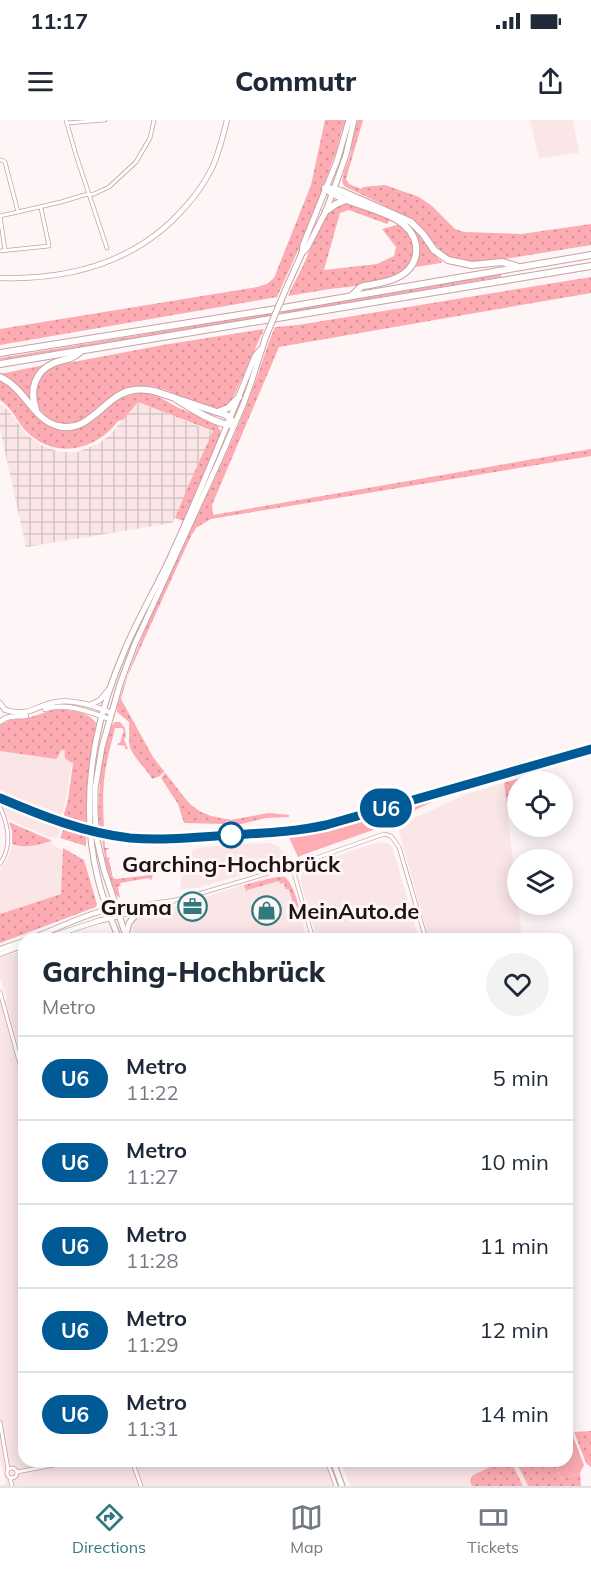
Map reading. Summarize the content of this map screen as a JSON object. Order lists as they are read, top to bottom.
{
  "places": {
    "other": ["Garching-Hochbrück"],
    "office": ["Gruma"],
    "shop": ["MeinAuto.de"]
  },
  "lines": ["metro line U6"],
  "page": {
    "status": "11:17",
    "header": "Commutr",
    "on_map": "U6",
    "heading": ["Garching-Hochbrück", "Metro"],
    "list": [
      {
        "mark": "U6",
        "name": "Metro",
        "note": "11:22",
        "value": "5 min"
      },
      {
        "mark": "U6",
        "name": "Metro",
        "note": "11:27",
        "value": "10 min"
      },
      {
        "mark": "U6",
        "name": "Metro",
        "note": "11:28",
        "value": "11 min"
      },
      {
        "mark": "U6",
        "name": "Metro",
        "note": "11:29",
        "value": "12 min"
      },
      {
        "mark": "U6",
        "name": "Metro",
        "note": "11:31",
        "value": "14 min"
      }
    ],
    "tabs": ["Directions", "Map", "Tickets"]
  }
}
